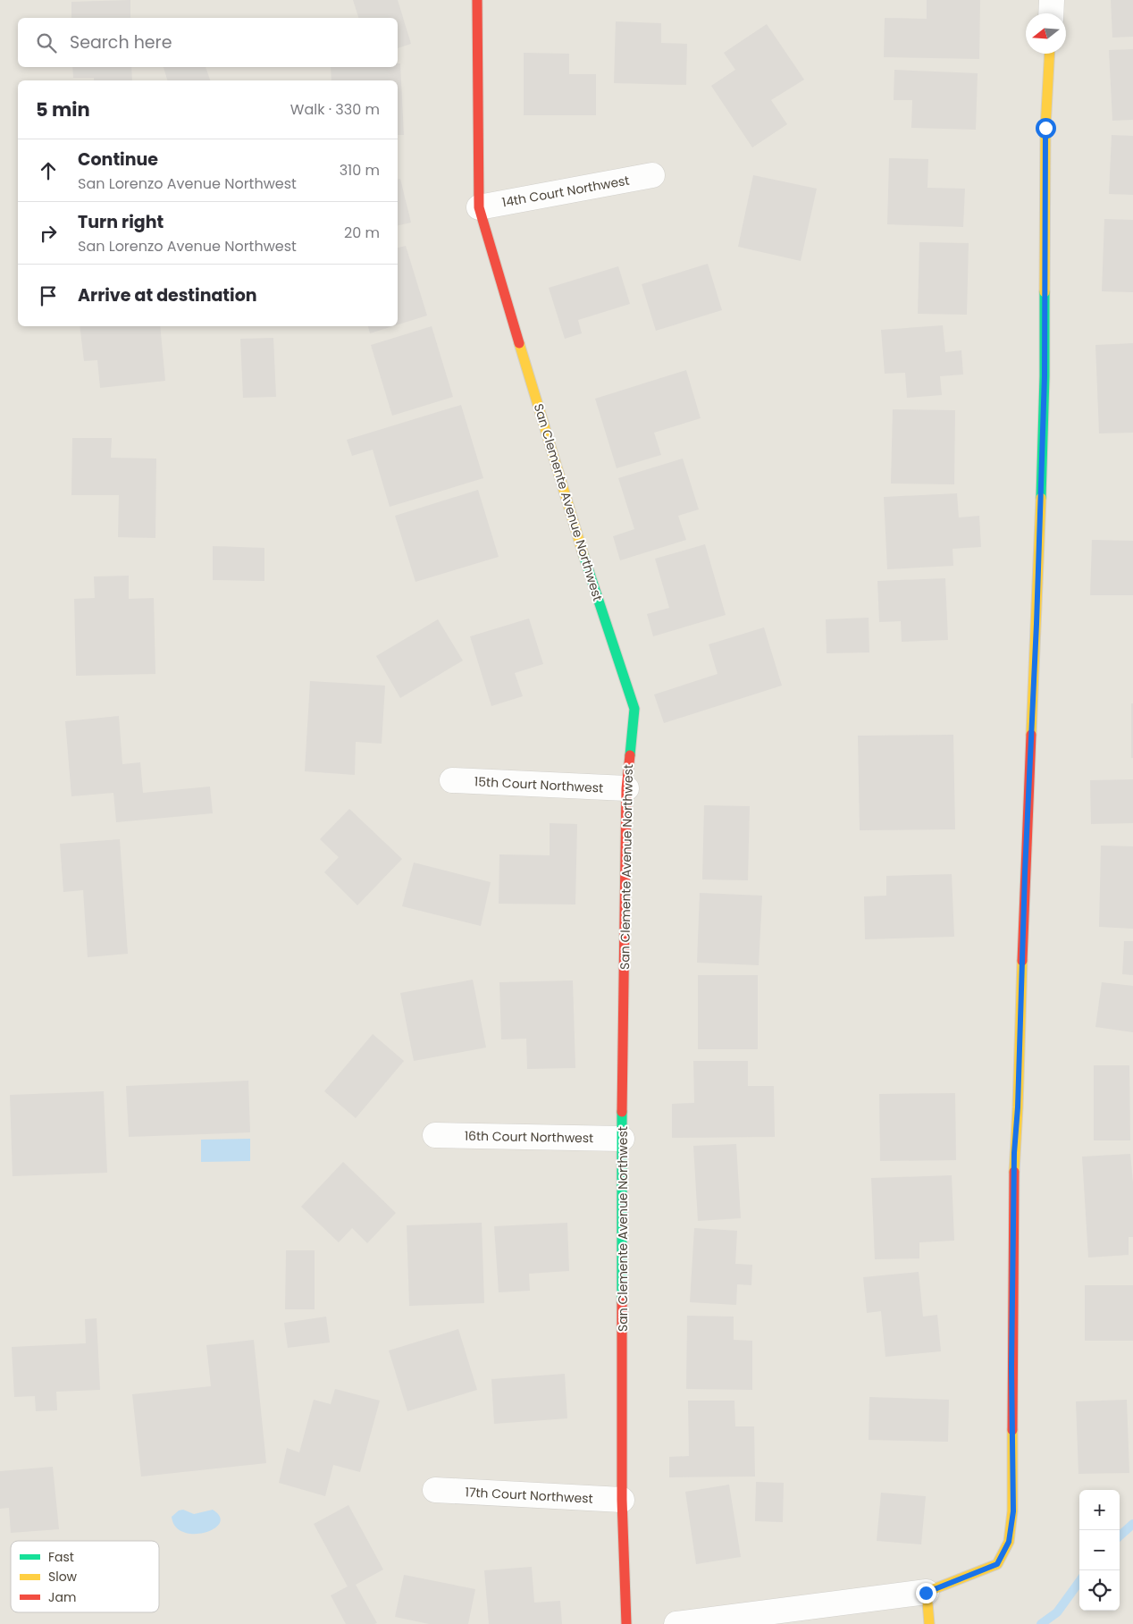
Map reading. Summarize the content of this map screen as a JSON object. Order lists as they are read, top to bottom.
{
  "streets": {
    "street": [
      "14th Court Northwest",
      "San Clemente Avenue Northwest",
      "15th Court Northwest",
      "16th Court Northwest",
      "17th Court Northwest"
    ]
  },
  "crossings": [
    ["14th Court Northwest", "San Clemente Avenue Northwest"],
    ["San Clemente Avenue Northwest", "15th Court Northwest"],
    ["San Clemente Avenue Northwest", "16th Court Northwest"],
    ["San Clemente Avenue Northwest", "17th Court Northwest"]
  ],
  "legend": ["Fast", "Slow", "Jam"],
  "north": "left",
  "page": {
    "search": "Search here",
    "heading": ["5 min", "Walk · 330 m"],
    "list": [
      ["Continue", "San Lorenzo Avenue Northwest", "310 m"],
      ["Turn right", "San Lorenzo Avenue Northwest", "20 m"],
      "Arrive at destination"
    ],
    "map_buttons": ["+", "−"]
  }
}
